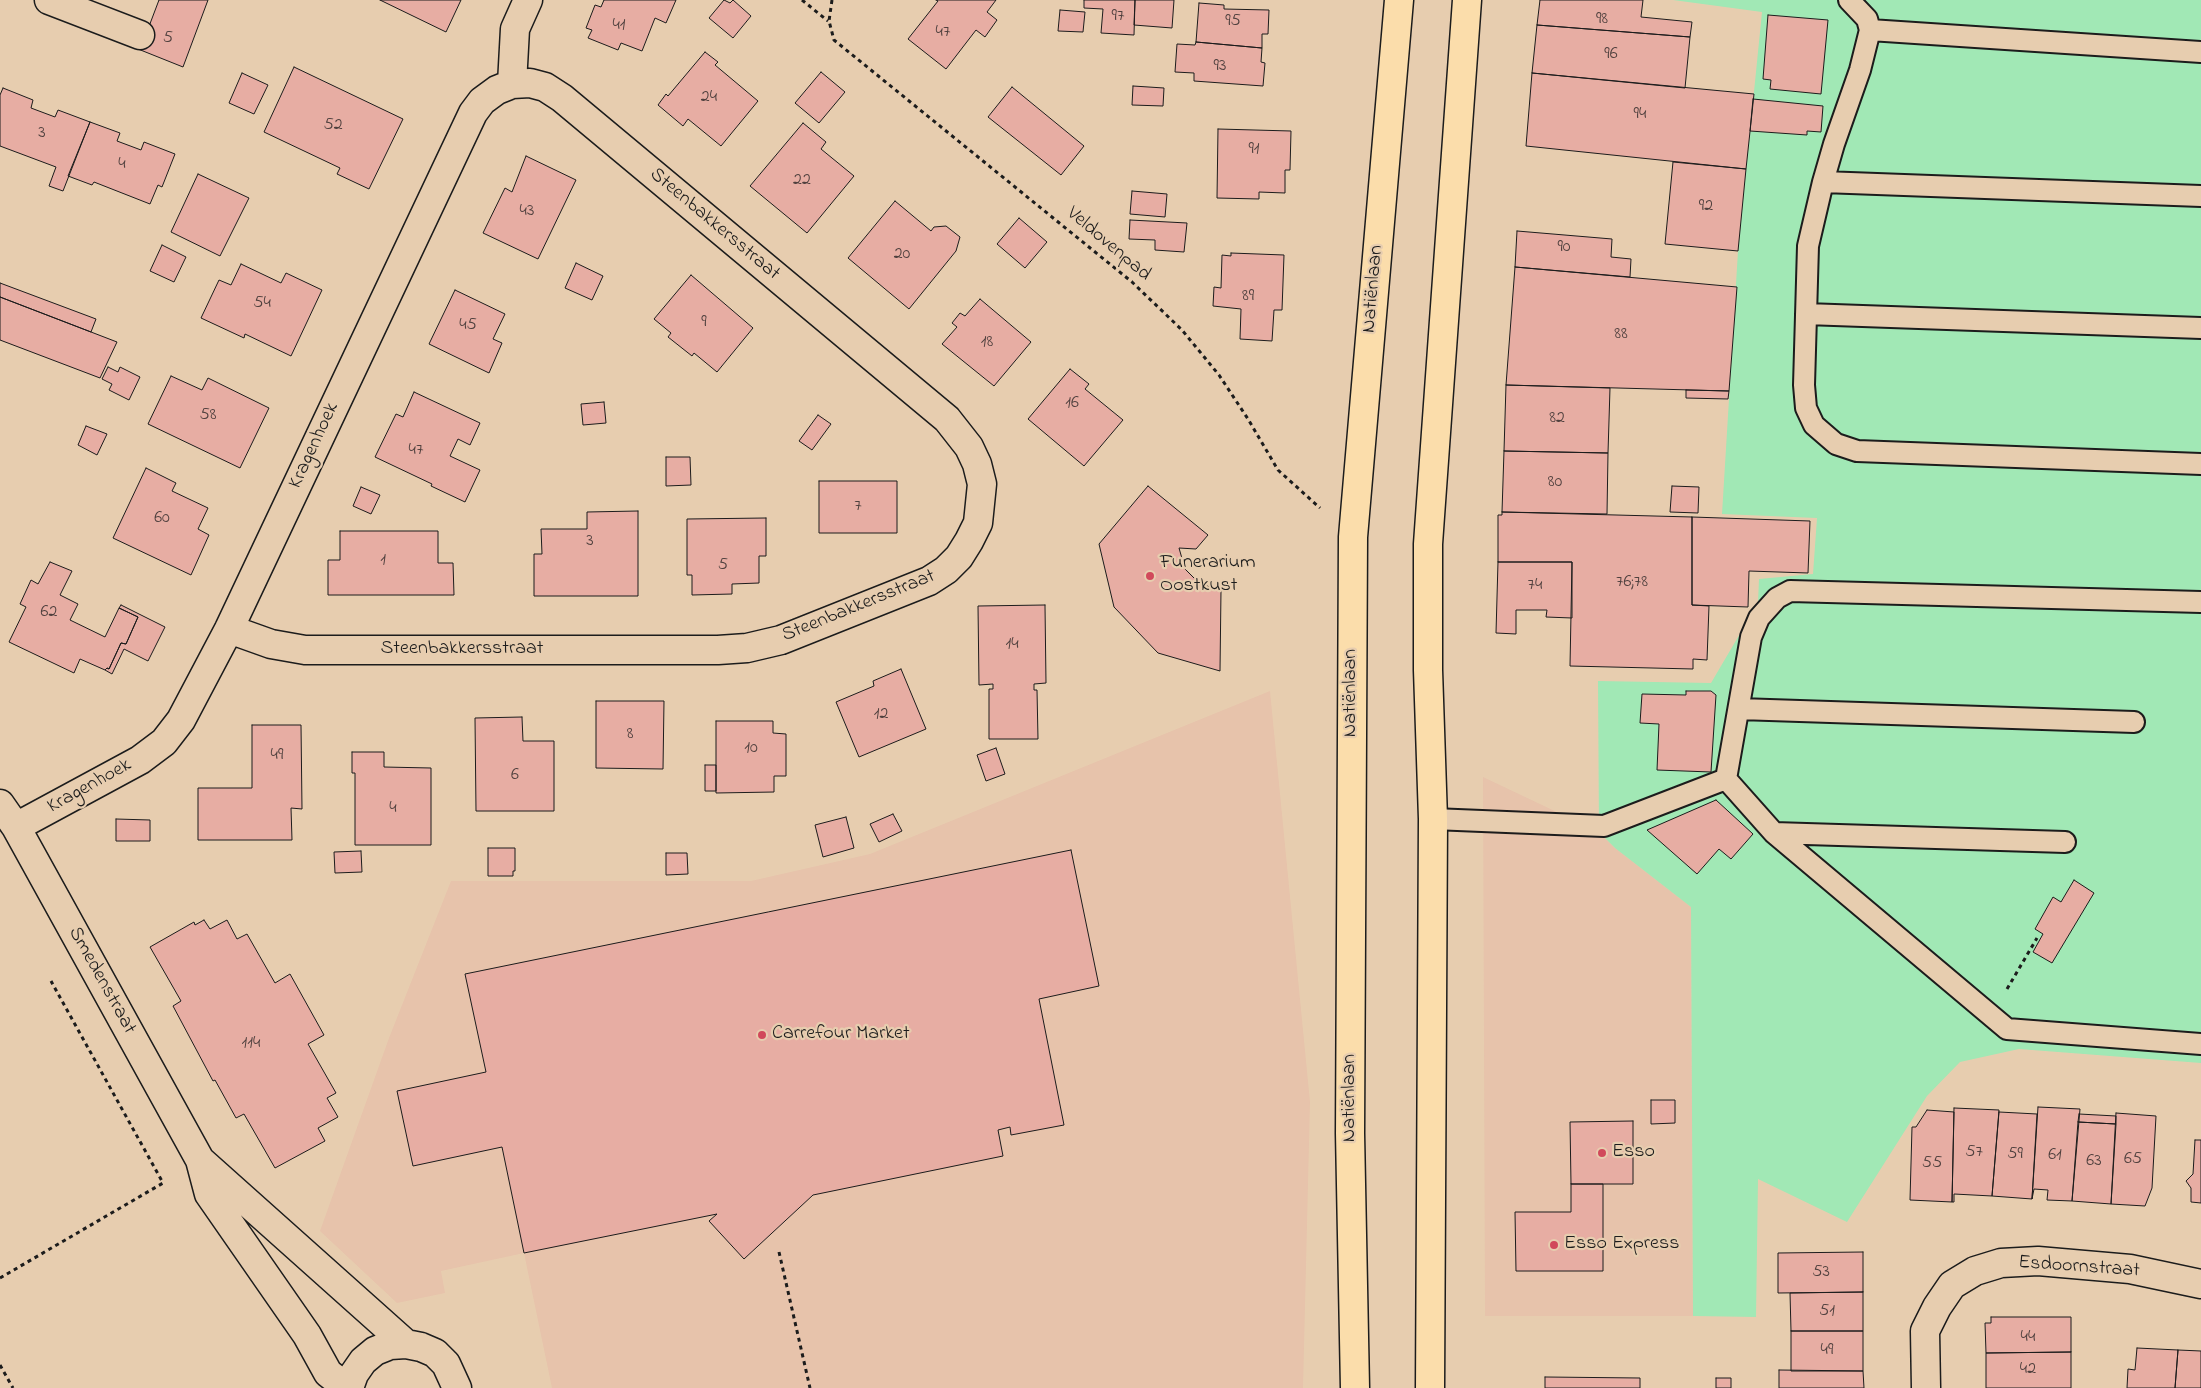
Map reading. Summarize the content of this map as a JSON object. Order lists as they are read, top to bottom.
{
  "streets": {
    "main road": ["Natiënlaan"],
    "street": [
      "Steenbakkersstraat",
      "Kragenhoek",
      "Smedenstraat",
      "Esdoornstraat"
    ],
    "path": ["Veldovenpad"]
  },
  "crossings": [
    ["Steenbakkersstraat", "Kragenhoek"],
    ["Veldovenpad", "Natiënlaan"],
    ["Kragenhoek", "Smedenstraat"]
  ],
  "places": [
    "Funerarium Oostkust",
    "Carrefour Market",
    "Esso",
    "Esso Express"
  ],
  "house_numbers": [
    "97",
    "98",
    "95",
    "41",
    "47",
    "5",
    "96",
    "93",
    "24",
    "94",
    "52",
    "3",
    "91",
    "4",
    "22",
    "92",
    "43",
    "90",
    "20",
    "89",
    "54",
    "9",
    "45",
    "88",
    "18",
    "16",
    "58",
    "82",
    "47",
    "80",
    "7",
    "60",
    "3",
    "1",
    "5",
    "76;78",
    "74",
    "62",
    "14",
    "12",
    "8",
    "10",
    "49",
    "6",
    "4",
    "114",
    "57",
    "59",
    "61",
    "65",
    "63",
    "55",
    "53",
    "51",
    "44",
    "49",
    "42"
  ]
}
